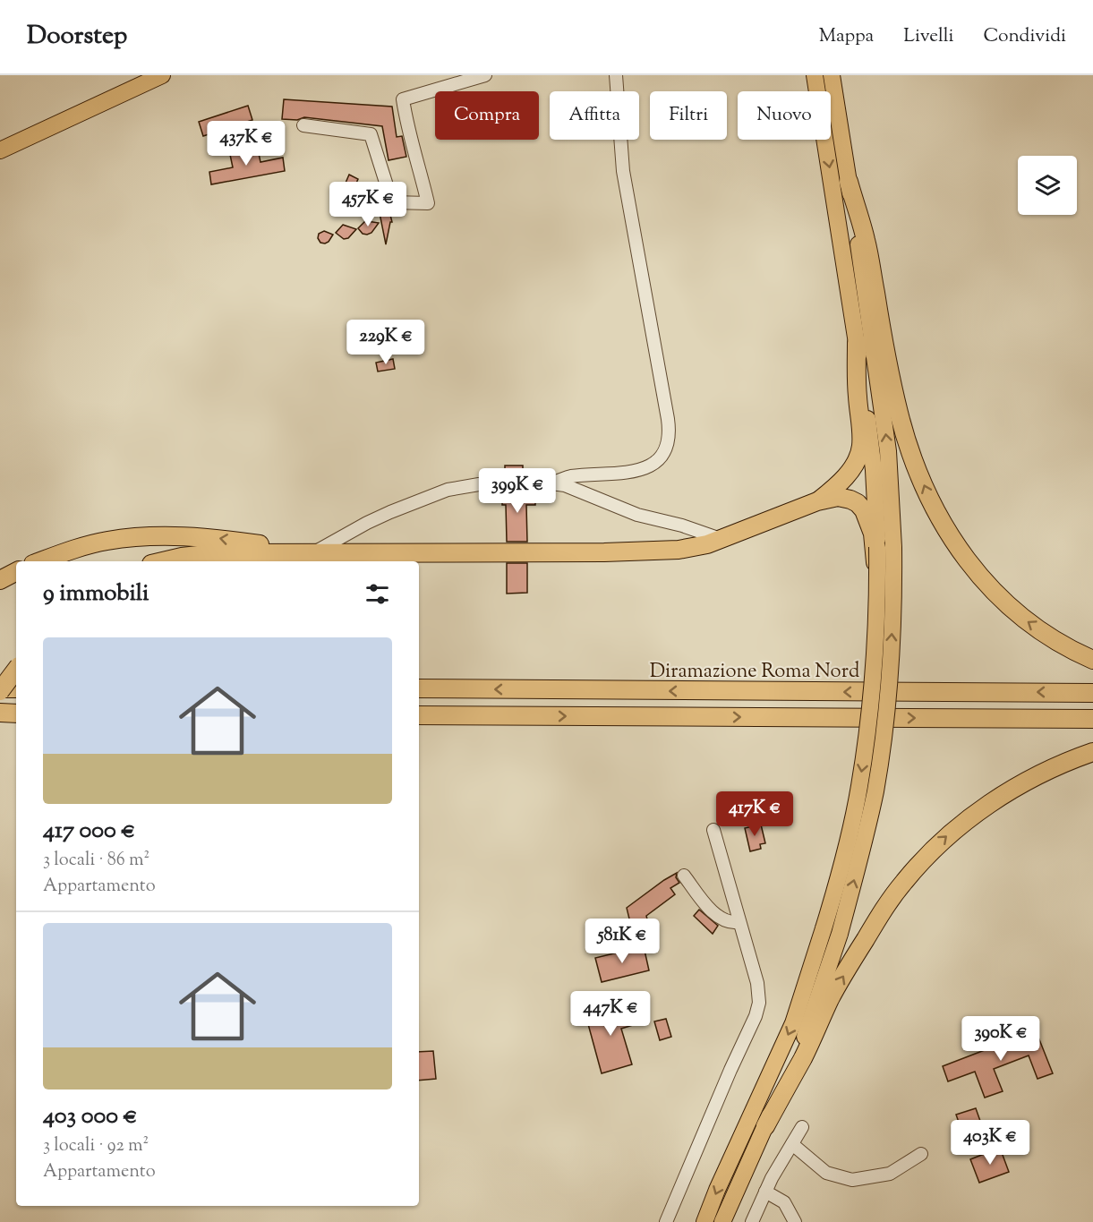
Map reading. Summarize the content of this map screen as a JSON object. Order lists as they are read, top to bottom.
{
  "streets": {
    "highway": ["Diramazione Roma Nord"]
  },
  "page": {
    "header": "Doorstep",
    "nav": ["Mappa", "Livelli", "Condividi"],
    "chip": [
      "Compra",
      "Affitta",
      "Filtri",
      "Nuovo"
    ],
    "price": [
      "437K €",
      "457K €",
      "229K €",
      "399K €",
      "417K €",
      "581K €",
      "447K €",
      "390K €",
      "403K €"
    ],
    "heading": "9 immobili",
    "list": [
      {
        "name": "417 000 €",
        "note": "3 locali · 86 m² · Appartamento"
      },
      {
        "name": "403 000 €",
        "note": "3 locali · 92 m² · Appartamento"
      }
    ]
  }
}
